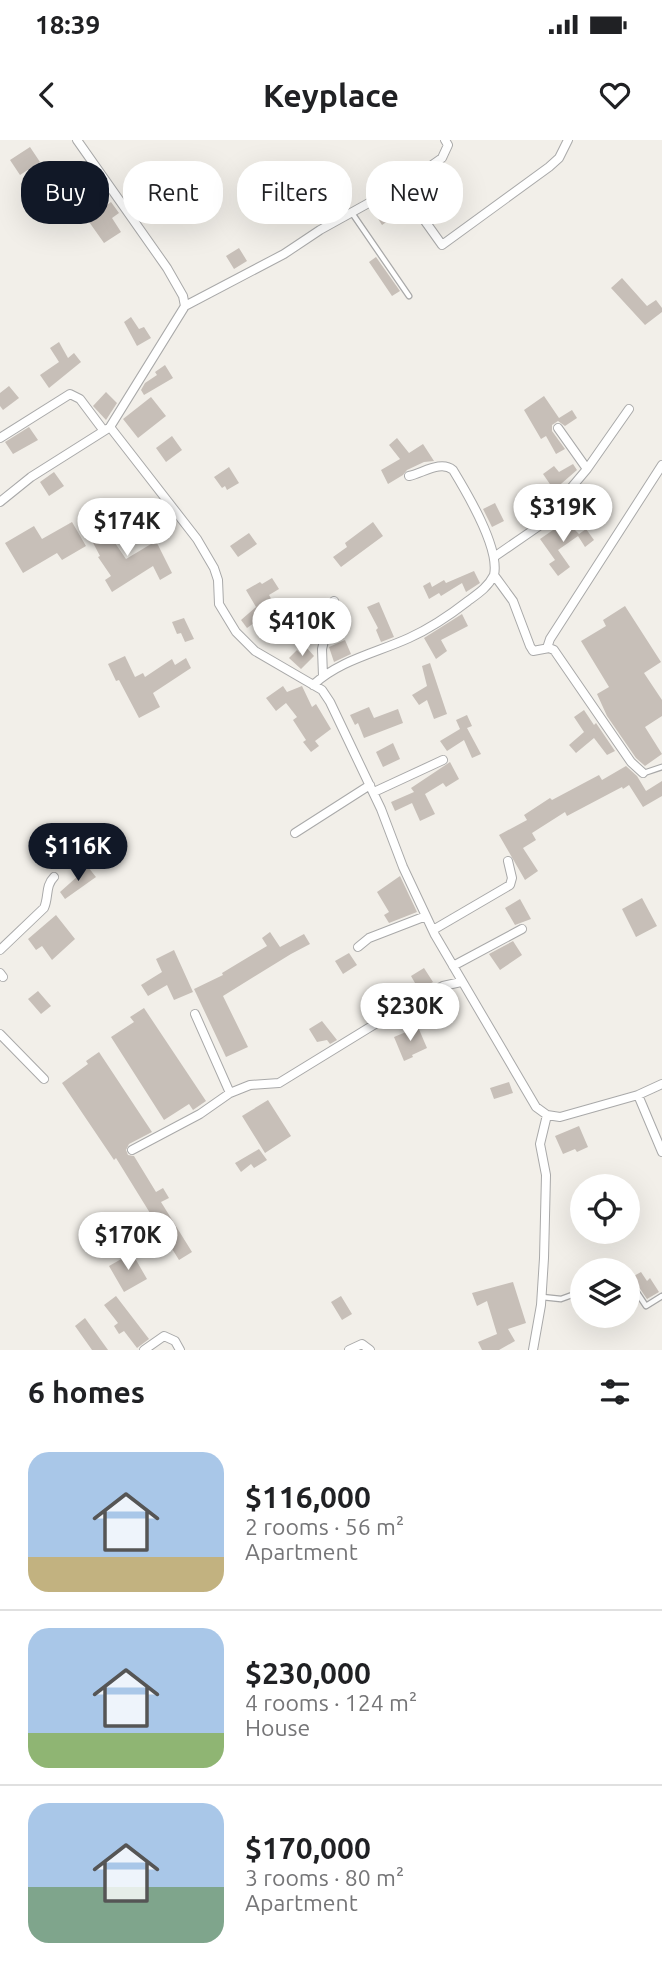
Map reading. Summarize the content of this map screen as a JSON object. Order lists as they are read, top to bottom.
{
  "page": {
    "status": "18:39",
    "header": "Keyplace",
    "chip": [
      "Buy",
      "Rent",
      "Filters",
      "New"
    ],
    "price": [
      "$319K",
      "$174K",
      "$410K",
      "$116K",
      "$230K",
      "$170K"
    ],
    "heading": "6 homes",
    "list": [
      {
        "name": "$116,000",
        "note": "2 rooms · 56 m² · Apartment"
      },
      {
        "name": "$230,000",
        "note": "4 rooms · 124 m² · House"
      },
      {
        "name": "$170,000",
        "note": "3 rooms · 80 m² · Apartment"
      }
    ]
  }
}
